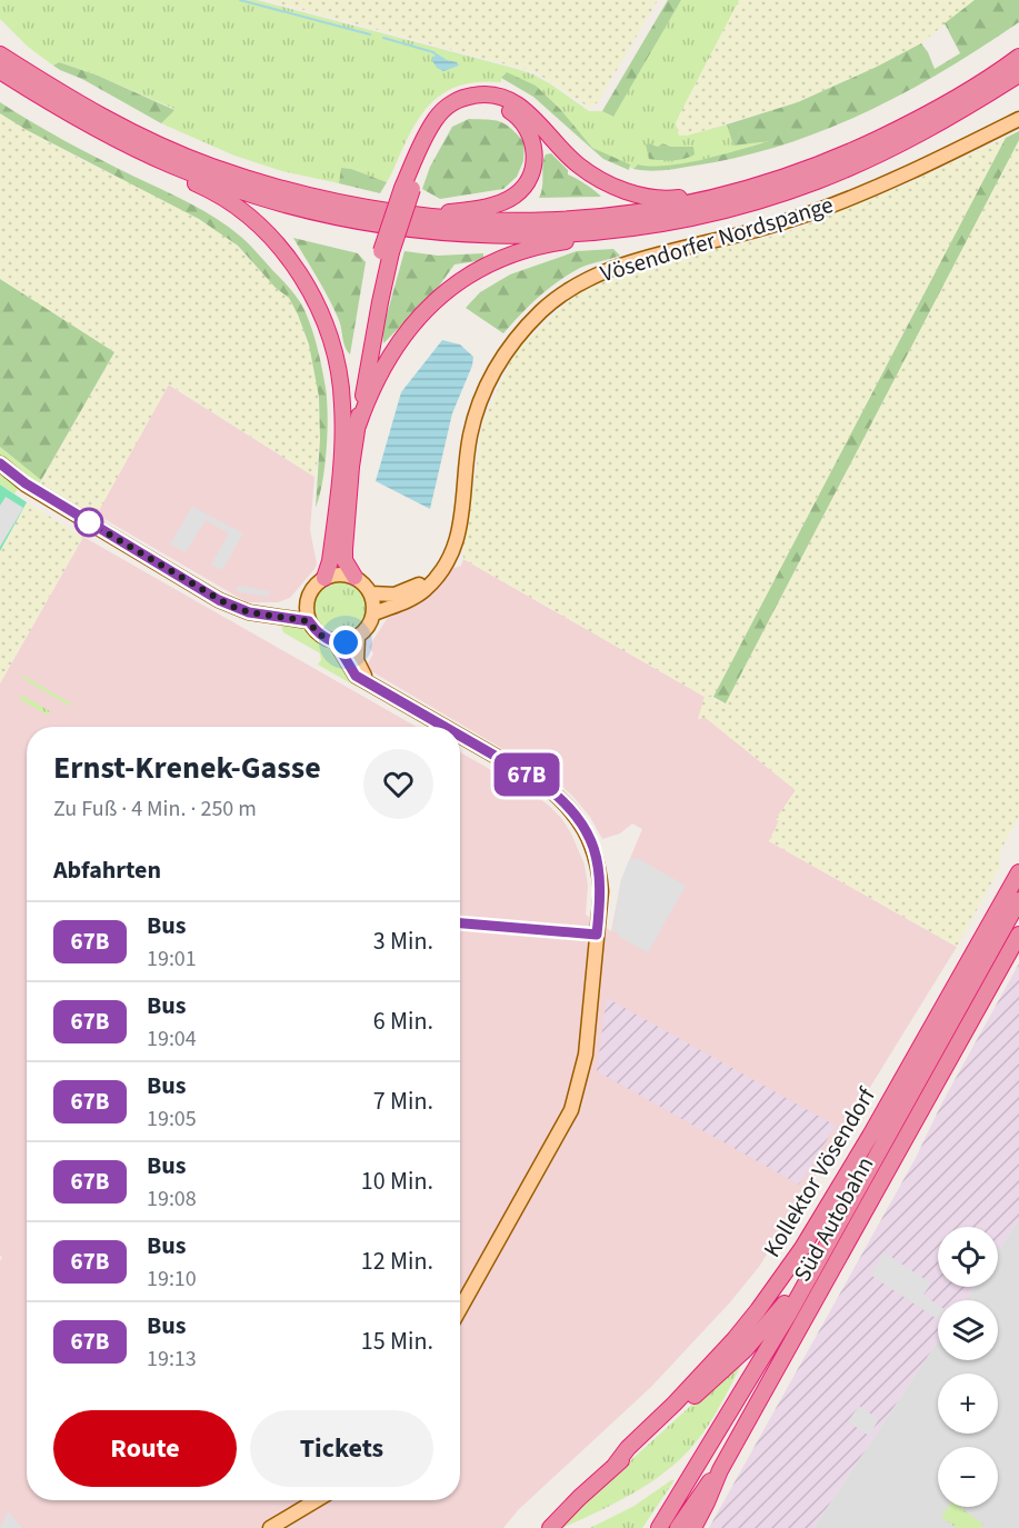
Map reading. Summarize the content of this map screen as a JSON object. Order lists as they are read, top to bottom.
{
  "streets": {
    "highway": ["Kollektor Vösendorf", "Süd Autobahn"],
    "main road": ["Vösendorfer Nordspange"]
  },
  "lines": ["bus line 67B"],
  "page": {
    "on_map": "67B",
    "heading": [
      ["Ernst-Krenek-Gasse", "Zu Fuß · 4 Min. · 250 m"],
      "Abfahrten"
    ],
    "list": [
      {
        "mark": "67B",
        "name": "Bus",
        "note": "19:01",
        "value": "3 Min."
      },
      {
        "mark": "67B",
        "name": "Bus",
        "note": "19:04",
        "value": "6 Min."
      },
      {
        "mark": "67B",
        "name": "Bus",
        "note": "19:05",
        "value": "7 Min."
      },
      {
        "mark": "67B",
        "name": "Bus",
        "note": "19:08",
        "value": "10 Min."
      },
      {
        "mark": "67B",
        "name": "Bus",
        "note": "19:10",
        "value": "12 Min."
      },
      {
        "mark": "67B",
        "name": "Bus",
        "note": "19:13",
        "value": "15 Min."
      }
    ],
    "map_buttons": ["+", "−"],
    "buttons": ["Route", "Tickets"]
  }
}
